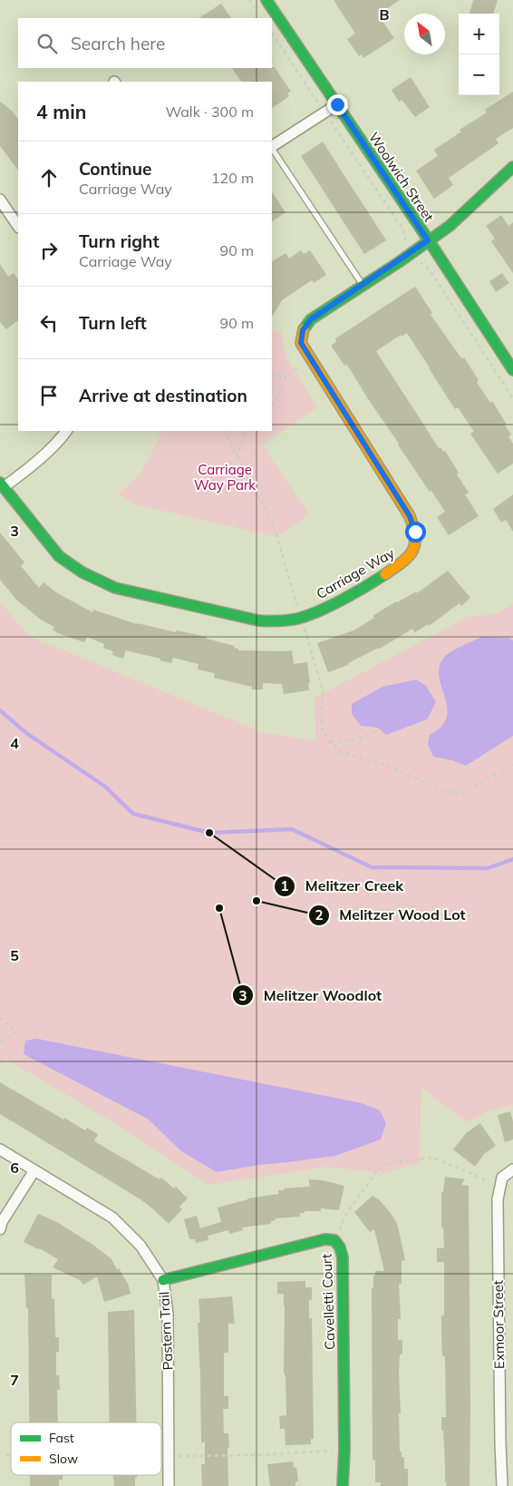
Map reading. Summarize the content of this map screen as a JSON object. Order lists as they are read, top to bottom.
{
  "streets": {
    "street": [
      "Woolwich Street",
      "Carriage Way",
      "Cavelletti Court",
      "Exmoor Street",
      "Pastern Trail"
    ]
  },
  "crossings": [
    ["Woolwich Street", "Carriage Way"],
    ["Cavelletti Court", "Pastern Trail"]
  ],
  "parks": ["Carriage Way Park"],
  "places": ["Melitzer Creek", "Melitzer Wood Lot", "Melitzer Woodlot"],
  "legend": ["Fast", "Slow"],
  "north": "top left",
  "page": {
    "map_buttons": ["+", "−"],
    "search": "Search here",
    "heading": ["4 min", "Walk · 300 m"],
    "list": [
      ["Continue", "Carriage Way", "120 m"],
      ["Turn right", "Carriage Way", "90 m"],
      ["Turn left", "90 m"],
      "Arrive at destination"
    ]
  },
  "grid": {
    "columns": ["B"],
    "rows": [
      "3",
      "4",
      "5",
      "6",
      "7"
    ]
  }
}
